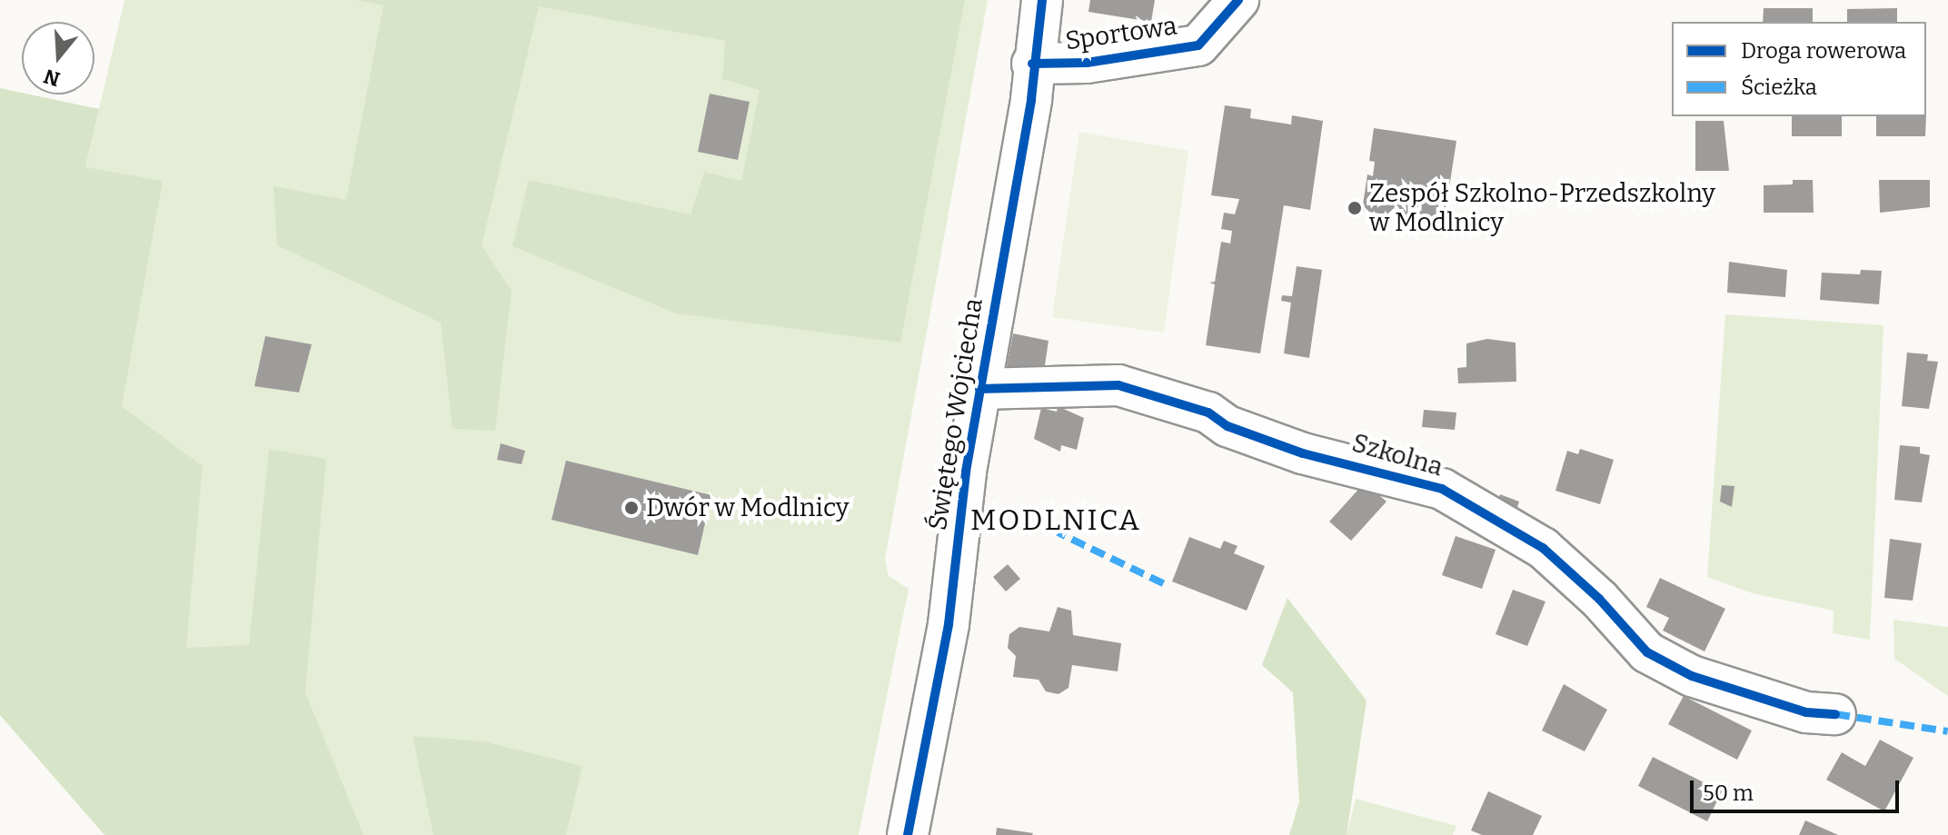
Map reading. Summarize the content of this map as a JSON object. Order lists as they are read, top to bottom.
{
  "streets": {
    "street": ["Sportowa", "Świętego Wojciecha", "Szkolna"]
  },
  "crossings": [
    ["Sportowa", "Świętego Wojciecha"],
    ["Świętego Wojciecha", "Szkolna"]
  ],
  "districts": ["MODLNICA"],
  "places": ["Zespół Szkolno-Przedszkolny w Modlnicy", "Dwór w Modlnicy"],
  "legend": ["Droga rowerowa", "Ścieżka"],
  "scale_bar": "50 m",
  "north": "bottom"
}
